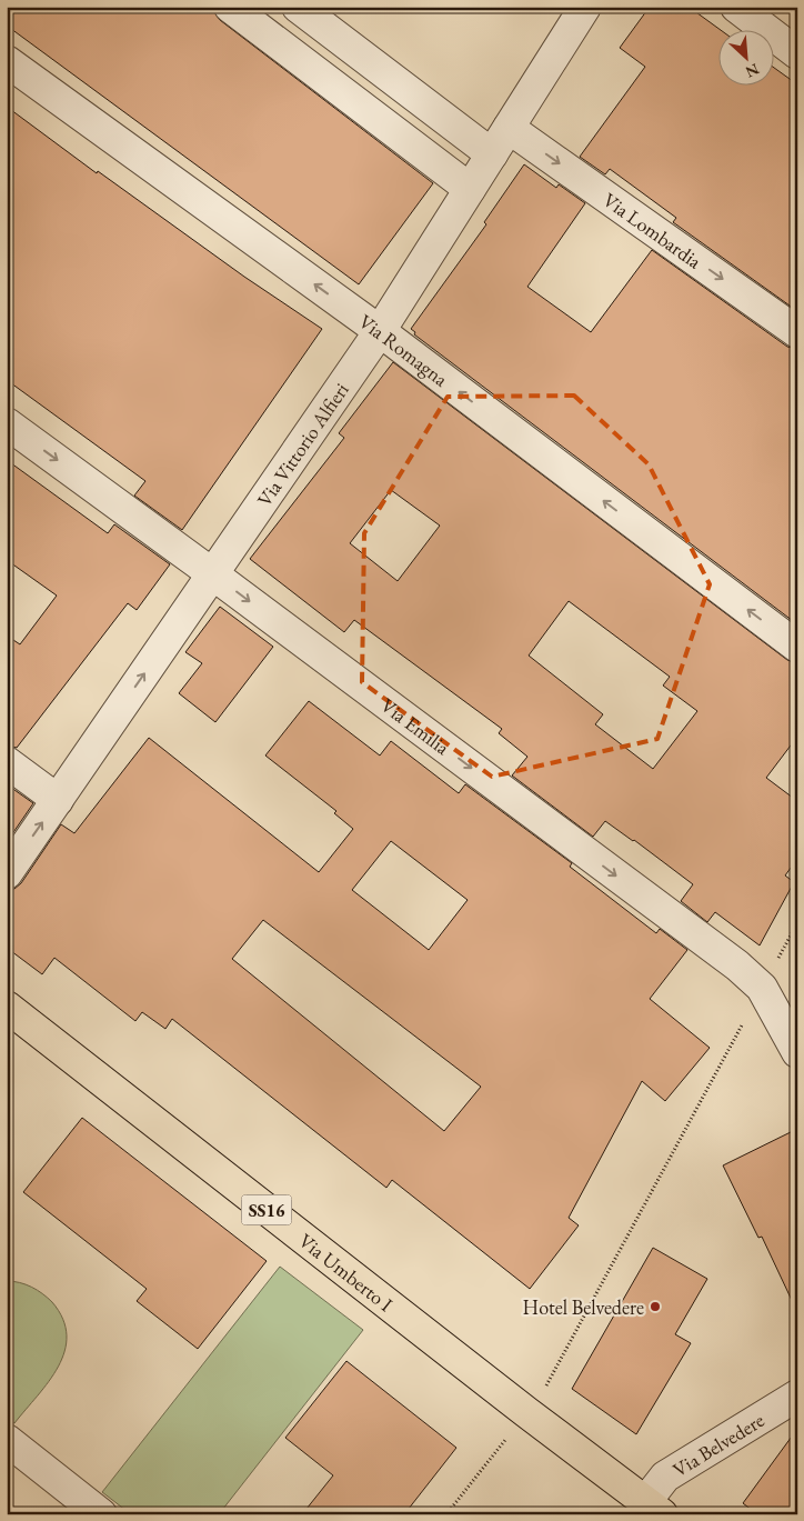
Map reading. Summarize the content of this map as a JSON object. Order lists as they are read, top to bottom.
{
  "streets": {
    "main road": ["SS16", "Via Umberto I"],
    "street": [
      "Via Lombardia",
      "Via Romagna",
      "Via Vittorio Alfieri",
      "Via Emilia",
      "Via Belvedere"
    ]
  },
  "crossings": [
    ["Via Lombardia", "Via Vittorio Alfieri"],
    ["Via Romagna", "Via Vittorio Alfieri"],
    ["Via Vittorio Alfieri", "Via Emilia"],
    ["Via Umberto I", "Via Belvedere"]
  ],
  "one_way": ["Via Lombardia", "Via Emilia"],
  "places": ["Hotel Belvedere"],
  "north": "bottom right"
}
